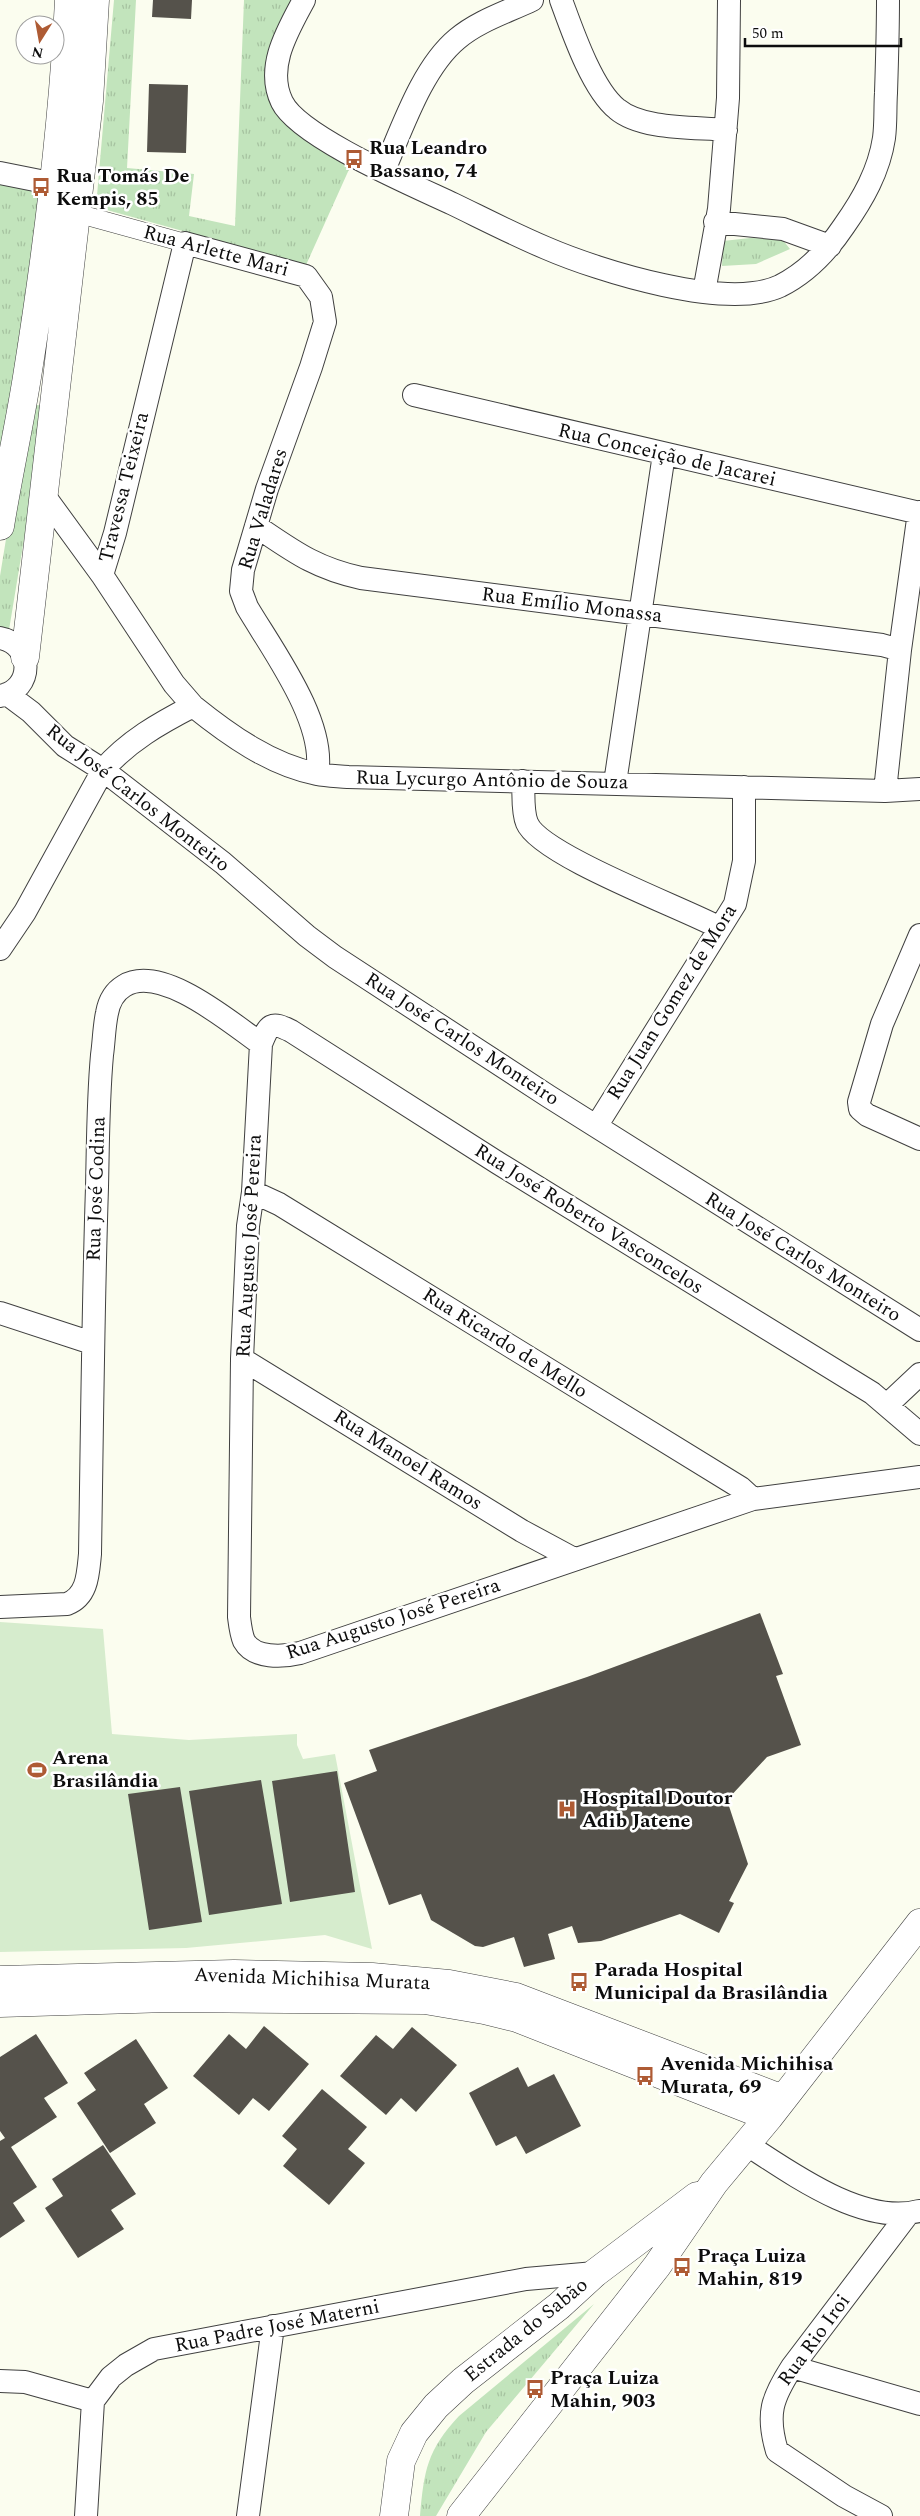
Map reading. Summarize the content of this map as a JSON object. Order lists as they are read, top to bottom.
{
  "streets": {
    "street": [
      "Rua Arlette Mari",
      "Rua Conceição de Jacarei",
      "Travessa Teixeira",
      "Rua Valadares",
      "Rua Emílio Monassa",
      "Rua Lycurgo Antônio de Souza",
      "Rua José Carlos Monteiro",
      "Rua Juan Gomez de Mora",
      "Rua José Codina",
      "Rua José Roberto Vasconcelos",
      "Rua Augusto José Pereira",
      "Rua Ricardo de Mello",
      "Rua Manoel Ramos",
      "Avenida Michihisa Murata",
      "Rua Padre José Materni",
      "Estrada do Sabão",
      "Rua Rio Iroi"
    ]
  },
  "crossings": [
    ["Rua Arlette Mari", "Travessa Teixeira"],
    ["Rua Arlette Mari", "Rua Valadares"],
    ["Travessa Teixeira", "Rua Lycurgo Antônio de Souza"],
    ["Rua Valadares", "Rua Emílio Monassa"],
    ["Rua Valadares", "Rua Lycurgo Antônio de Souza"],
    ["Rua Lycurgo Antônio de Souza", "Rua Juan Gomez de Mora"],
    ["Rua José Carlos Monteiro", "Rua Juan Gomez de Mora"],
    ["Rua José Codina", "Rua José Roberto Vasconcelos"],
    ["Rua José Codina", "Rua Augusto José Pereira"],
    ["Rua José Roberto Vasconcelos", "Rua Augusto José Pereira"],
    ["Rua Augusto José Pereira", "Rua Ricardo de Mello"],
    ["Rua Augusto José Pereira", "Rua Manoel Ramos"],
    ["Avenida Michihisa Murata", "Estrada do Sabão"],
    ["Rua Padre José Materni", "Estrada do Sabão"]
  ],
  "places": {
    "bus stop": [
      "Rua Leandro Bassano, 74",
      "Rua Tomás De Kempis, 85",
      "Parada Hospital Municipal da Brasilândia",
      "Avenida Michihisa Murata, 69",
      "Praça Luiza Mahin, 819",
      "Praça Luiza Mahin, 903"
    ],
    "sports": ["Arena Brasilândia"],
    "hospital": ["Hospital Doutor Adib Jatene"]
  },
  "scale_bar": "50 m",
  "north": "bottom"
}
